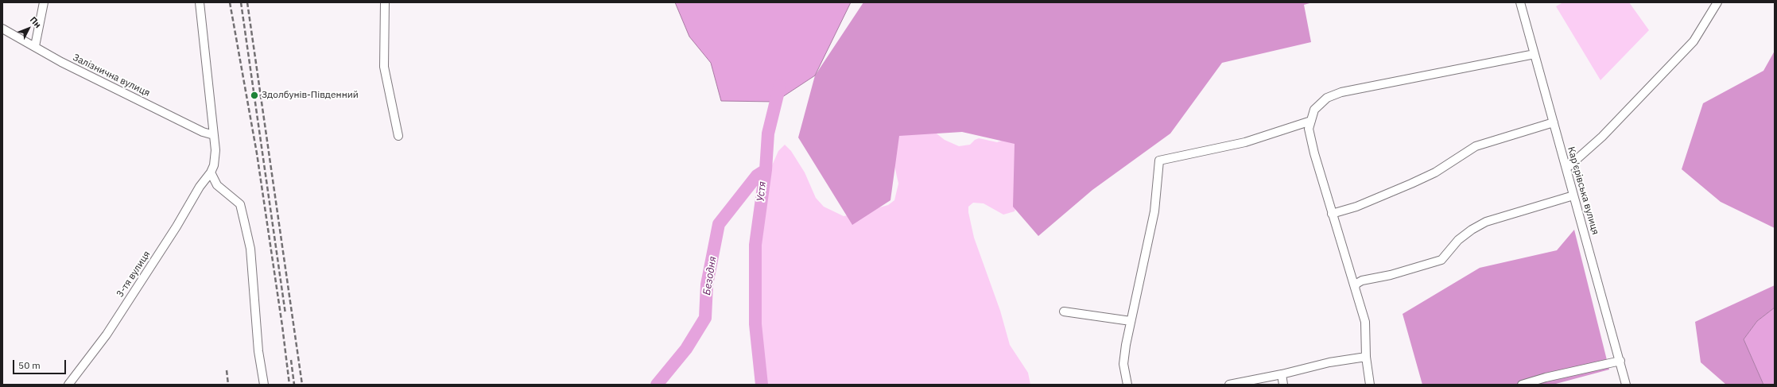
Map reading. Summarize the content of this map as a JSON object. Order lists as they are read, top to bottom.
{
  "streets": {
    "street": ["Залізнична вулиця", "Кар'єрівська вулиця", "3-тя вулиця"]
  },
  "water": ["Устя", "Безодня"],
  "places": ["Здолбунів-Південний"],
  "scale_bar": "50 m",
  "north": "top right"
}
